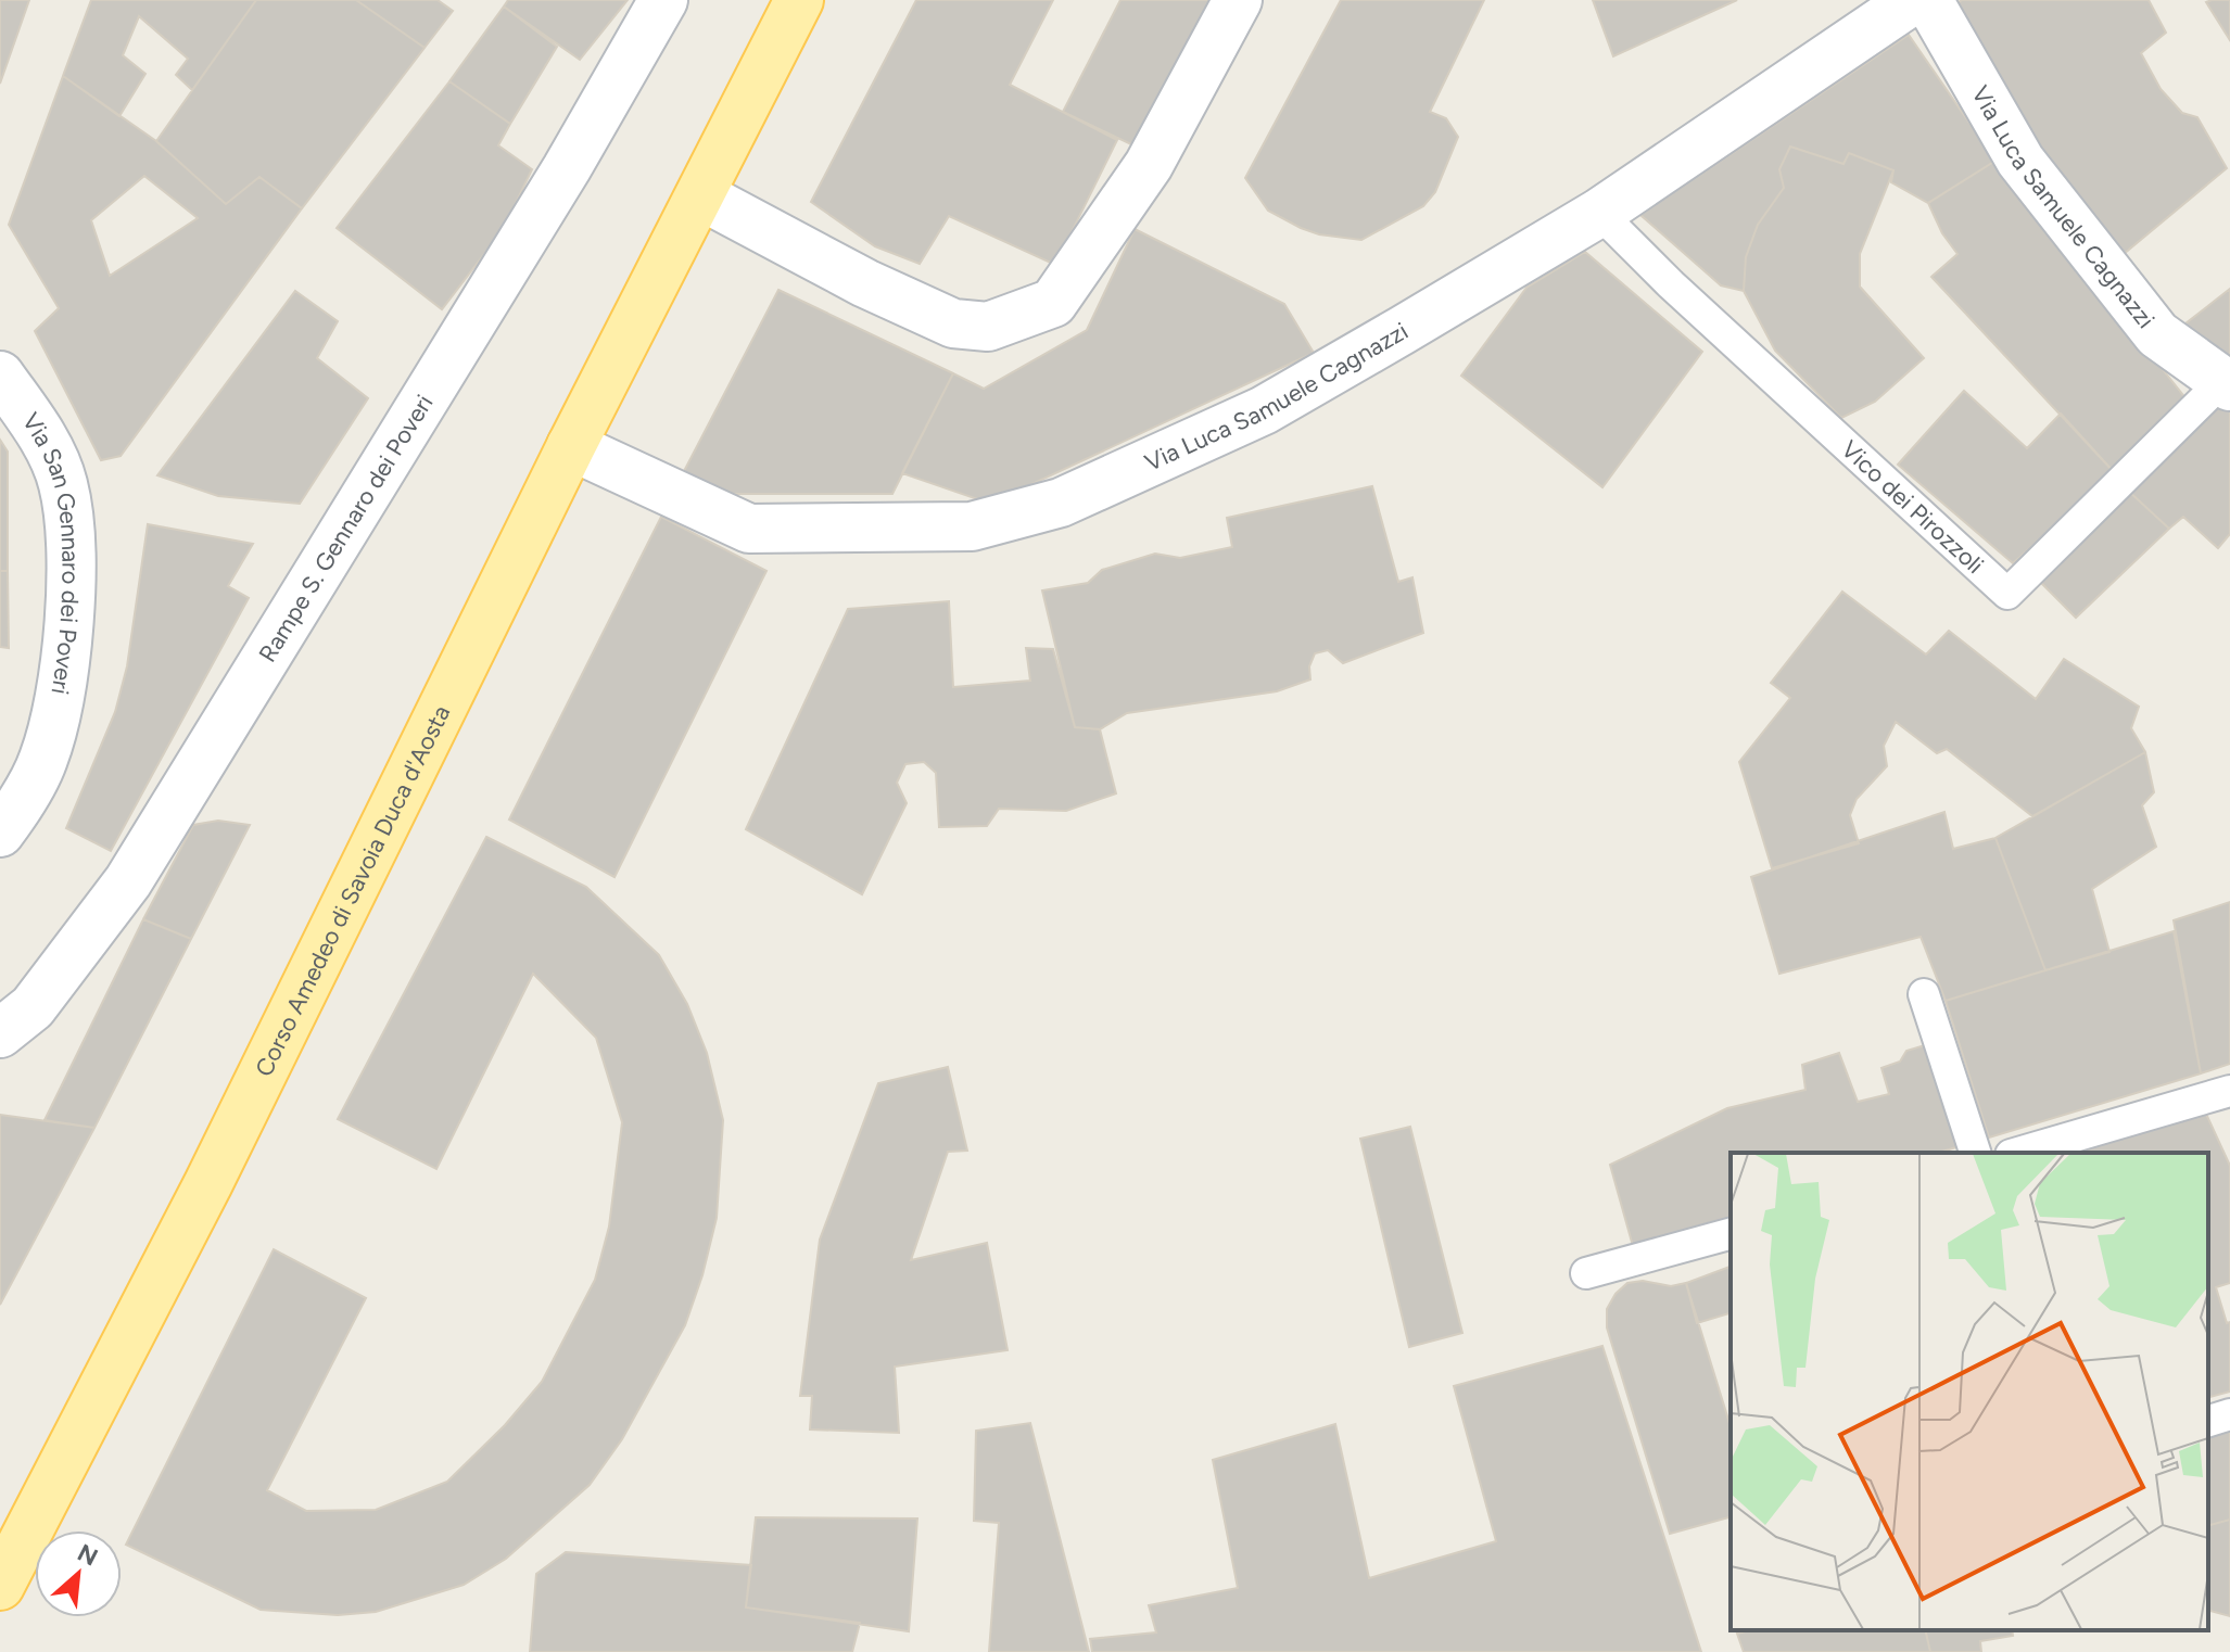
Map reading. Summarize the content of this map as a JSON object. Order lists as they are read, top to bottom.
{
  "streets": {
    "main road": ["Corso Amedeo di Savoia Duca d'Aosta"],
    "street": ["Via Luca Samuele Cagnazzi", "Rampe S. Gennaro dei Poveri", "Via San Gennaro dei Poveri"],
    "lane": ["Vico dei Pirozzoli"]
  },
  "crossings": [
    ["Via Luca Samuele Cagnazzi", "Vico dei Pirozzoli"],
    ["Via Luca Samuele Cagnazzi", "Corso Amedeo di Savoia Duca d'Aosta"]
  ],
  "north": "top right"
}
